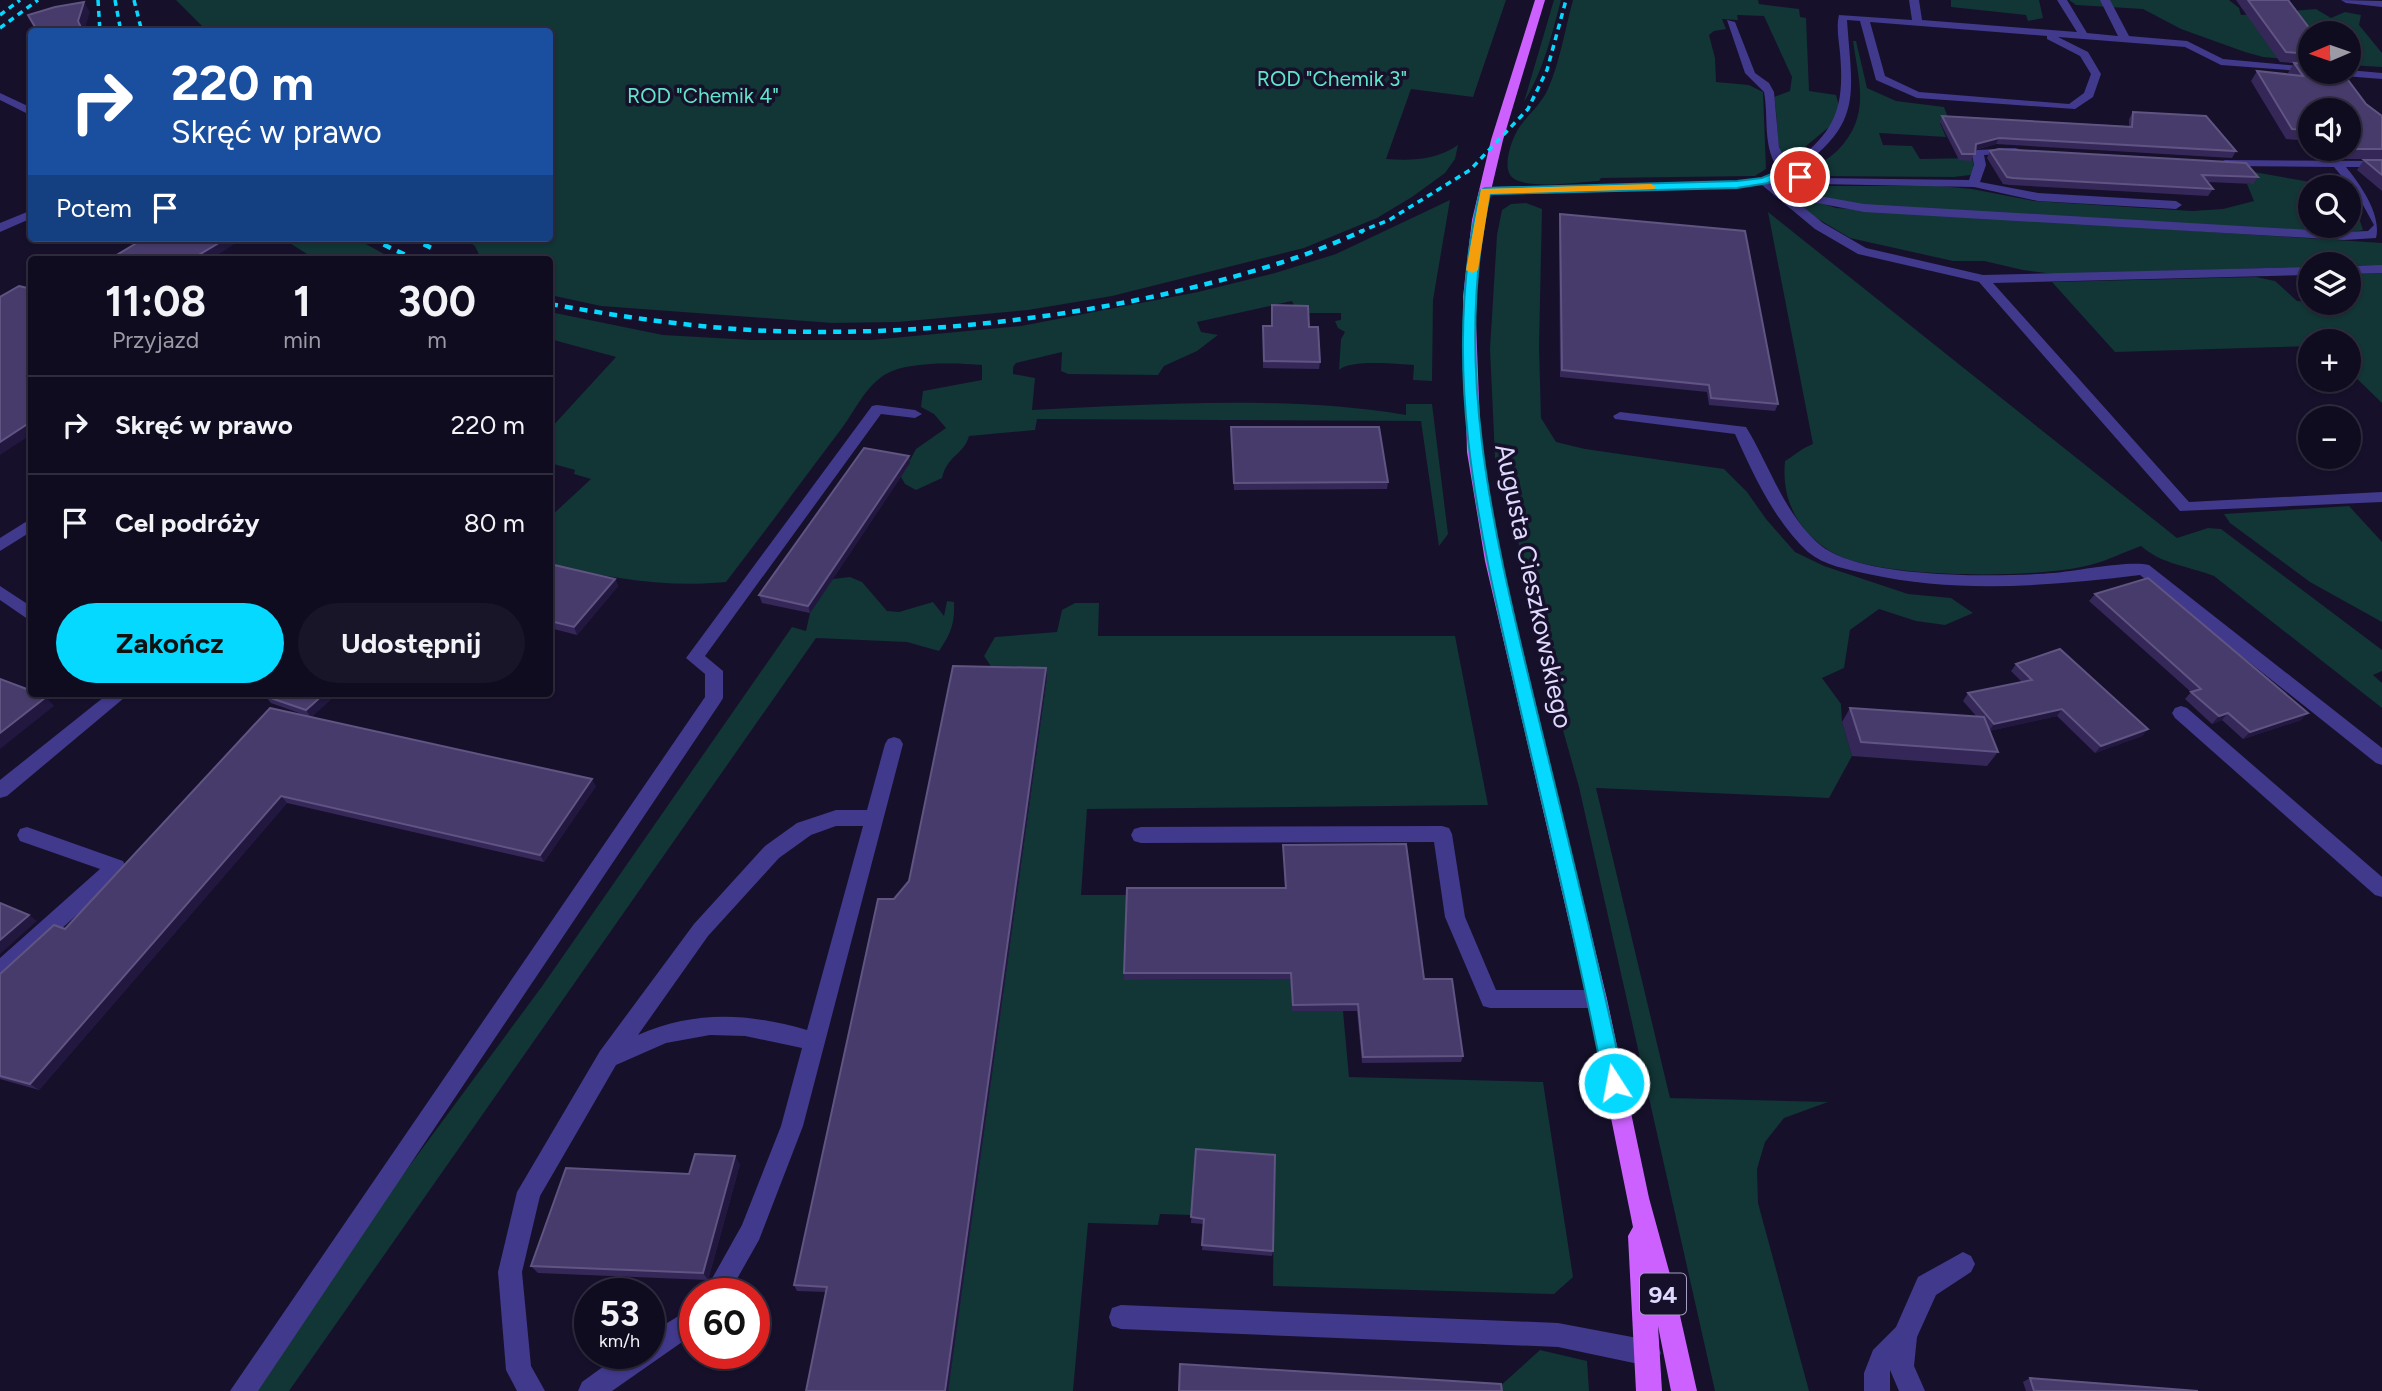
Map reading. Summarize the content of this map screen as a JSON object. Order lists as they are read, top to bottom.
{
  "streets": {
    "main road": ["Augusta Cieszkowskiego", "94"]
  },
  "parks": ["ROD \"Chemik 3\"", "ROD \"Chemik 4\""],
  "north": "left",
  "page": {
    "map_buttons": ["+", "−"],
    "turn": ["220 m", "Skręć w prawo"],
    "then": "Potem",
    "eta": [
      "11:08",
      "Przyjazd",
      "1",
      "min",
      "300",
      "m"
    ],
    "list": [
      {
        "name": "Skręć w prawo",
        "value": "220 m"
      },
      {
        "name": "Cel podróży",
        "value": "80 m"
      }
    ],
    "buttons": ["Zakończ", "Udostępnij"],
    "speed": "53 km/h",
    "limit": "60"
  }
}
